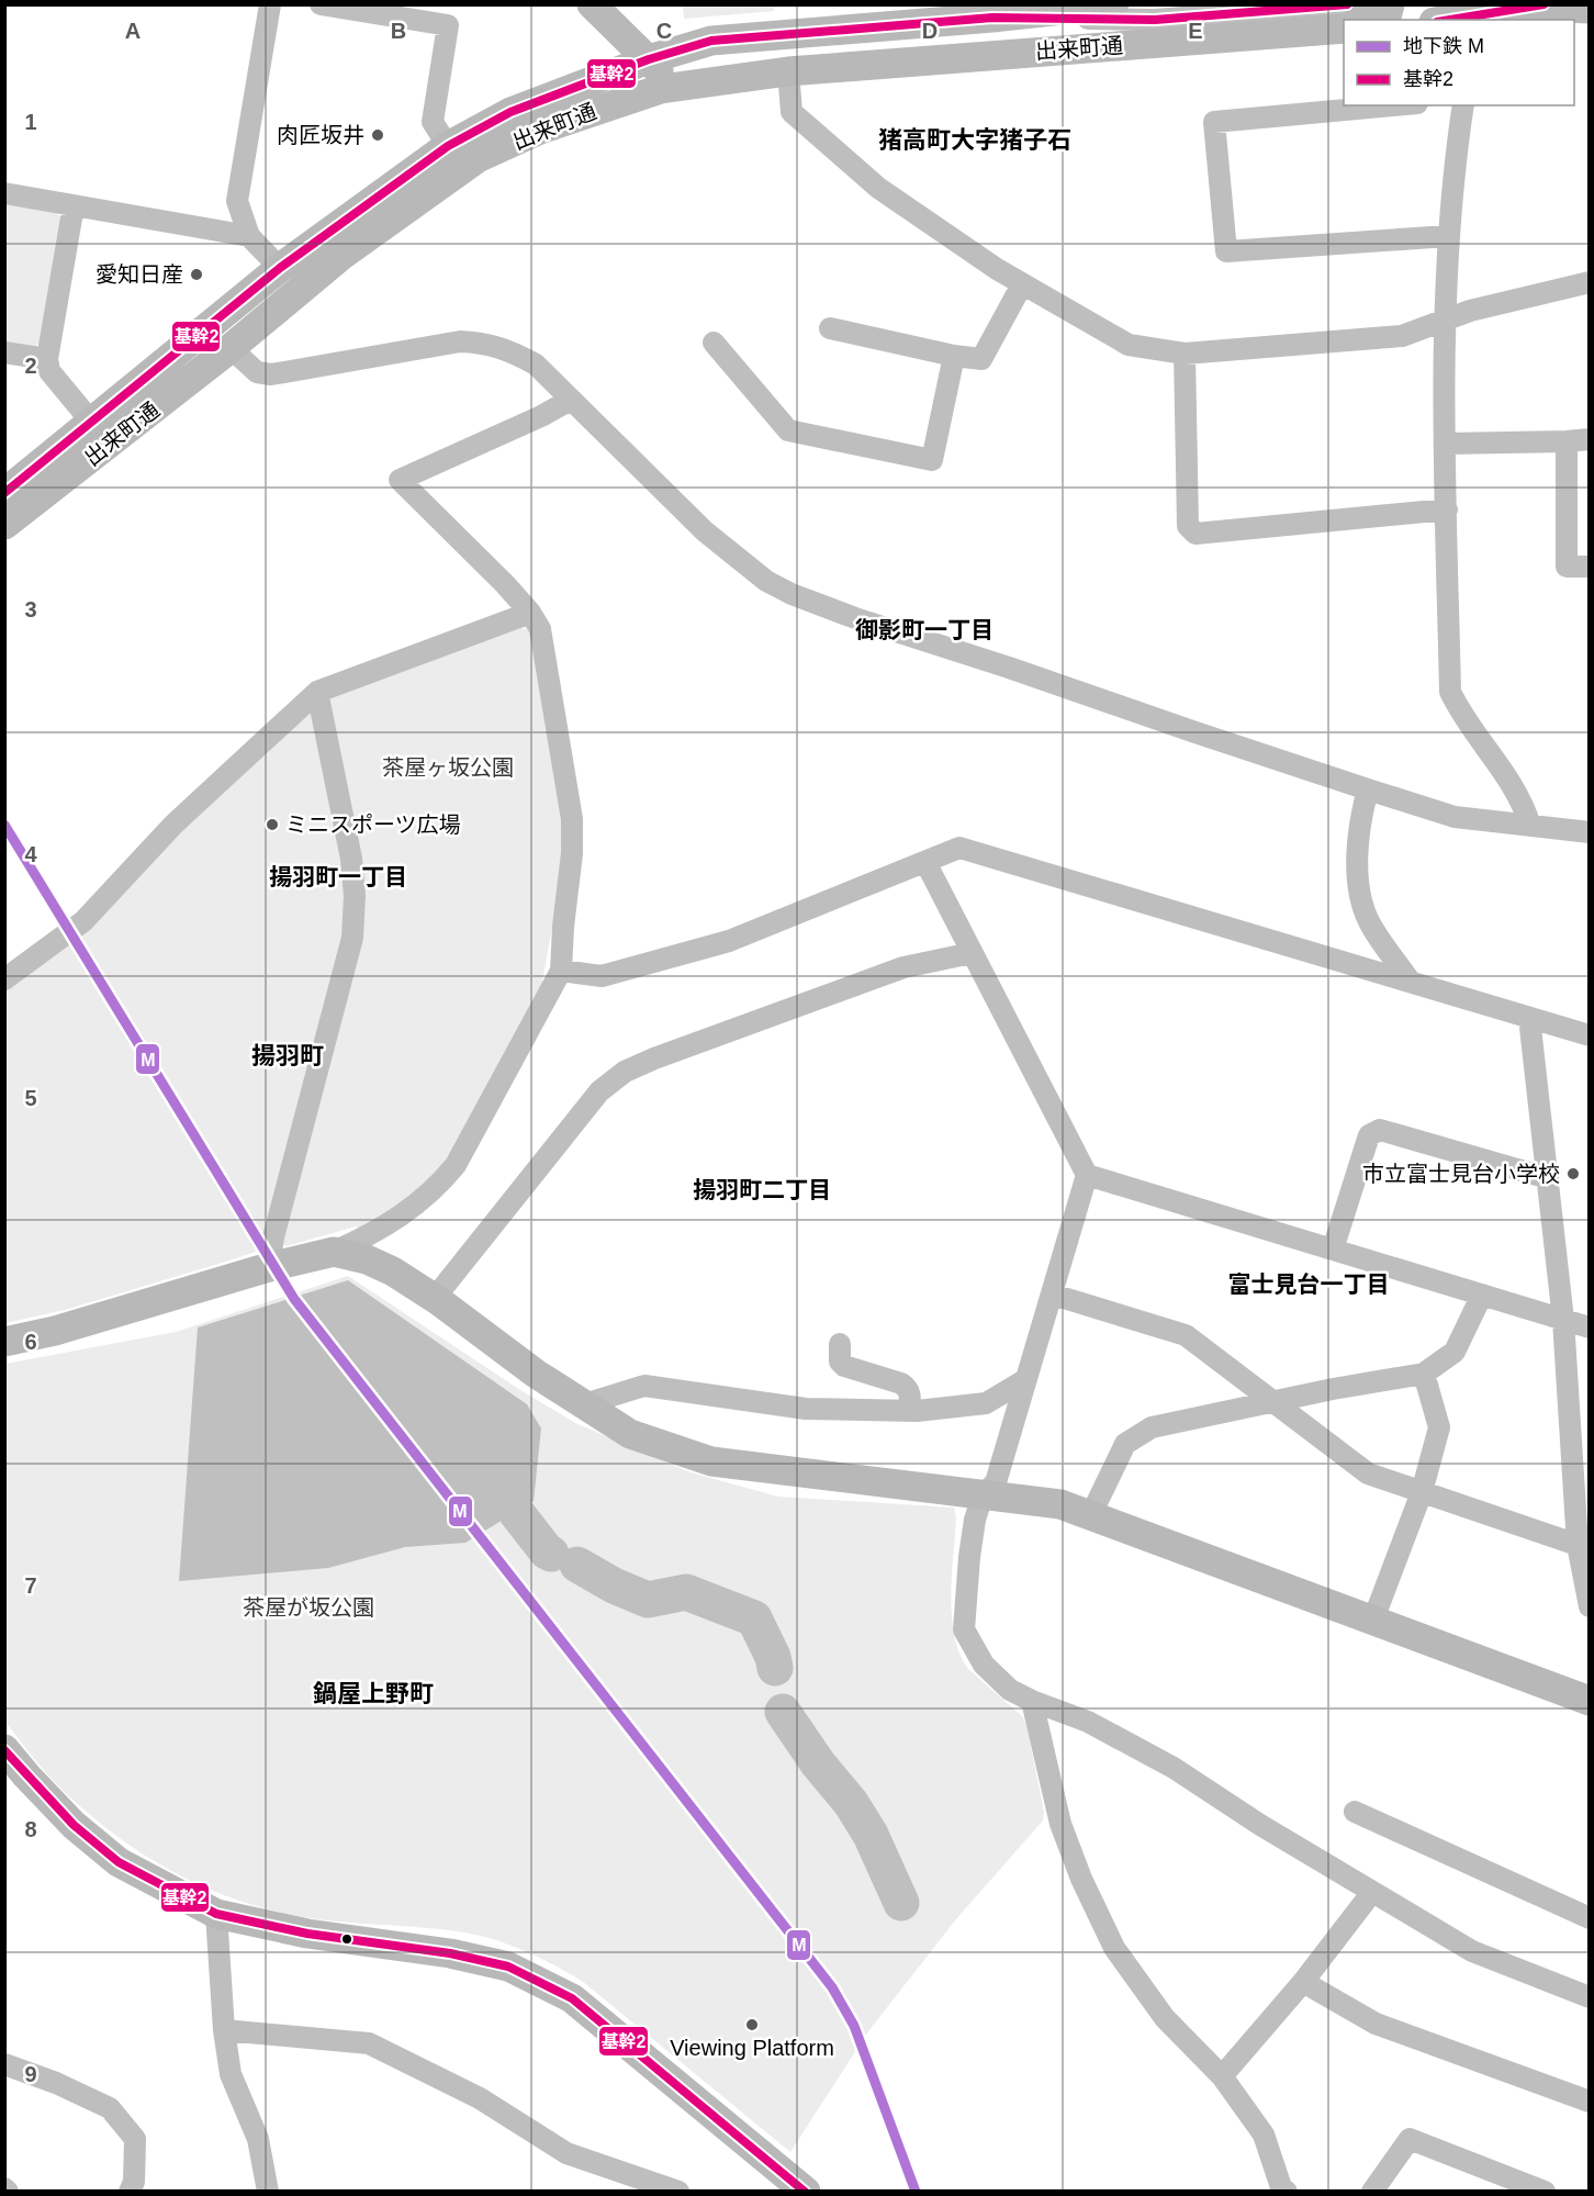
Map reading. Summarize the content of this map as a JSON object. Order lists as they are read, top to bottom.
{
  "streets": {
    "main road": ["出来町通"]
  },
  "districts": [
    "猪高町大字猪子石",
    "御影町一丁目",
    "揚羽町一丁目",
    "揚羽町",
    "揚羽町二丁目",
    "富士見台一丁目",
    "鍋屋上野町"
  ],
  "parks": ["茶屋ヶ坂公園", "茶屋が坂公園"],
  "places": [
    "肉匠坂井",
    "愛知日産",
    "ミニスポーツ広場",
    "市立富士見台小学校",
    "Viewing Platform"
  ],
  "lines": ["transit line 基幹2", "metro line M"],
  "legend": ["地下鉄 M", "基幹2"],
  "grid": {
    "columns": [
      "A",
      "B",
      "C",
      "D",
      "E"
    ],
    "rows": [
      "1",
      "2",
      "3",
      "4",
      "5",
      "6",
      "7",
      "8",
      "9"
    ]
  }
}
